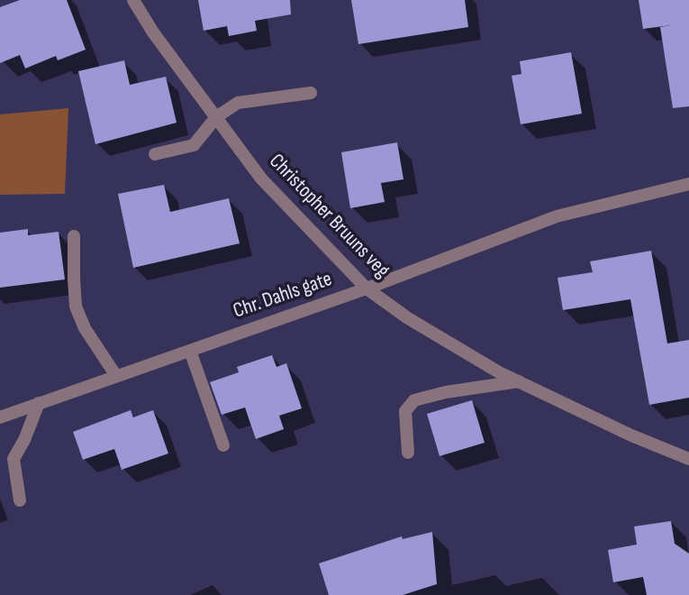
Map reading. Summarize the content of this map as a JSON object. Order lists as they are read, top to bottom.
{
  "streets": {
    "street": ["Christopher Bruuns veg", "Chr. Dahls gate"]
  },
  "crossings": [
    ["Christopher Bruuns veg", "Chr. Dahls gate"]
  ]
}
